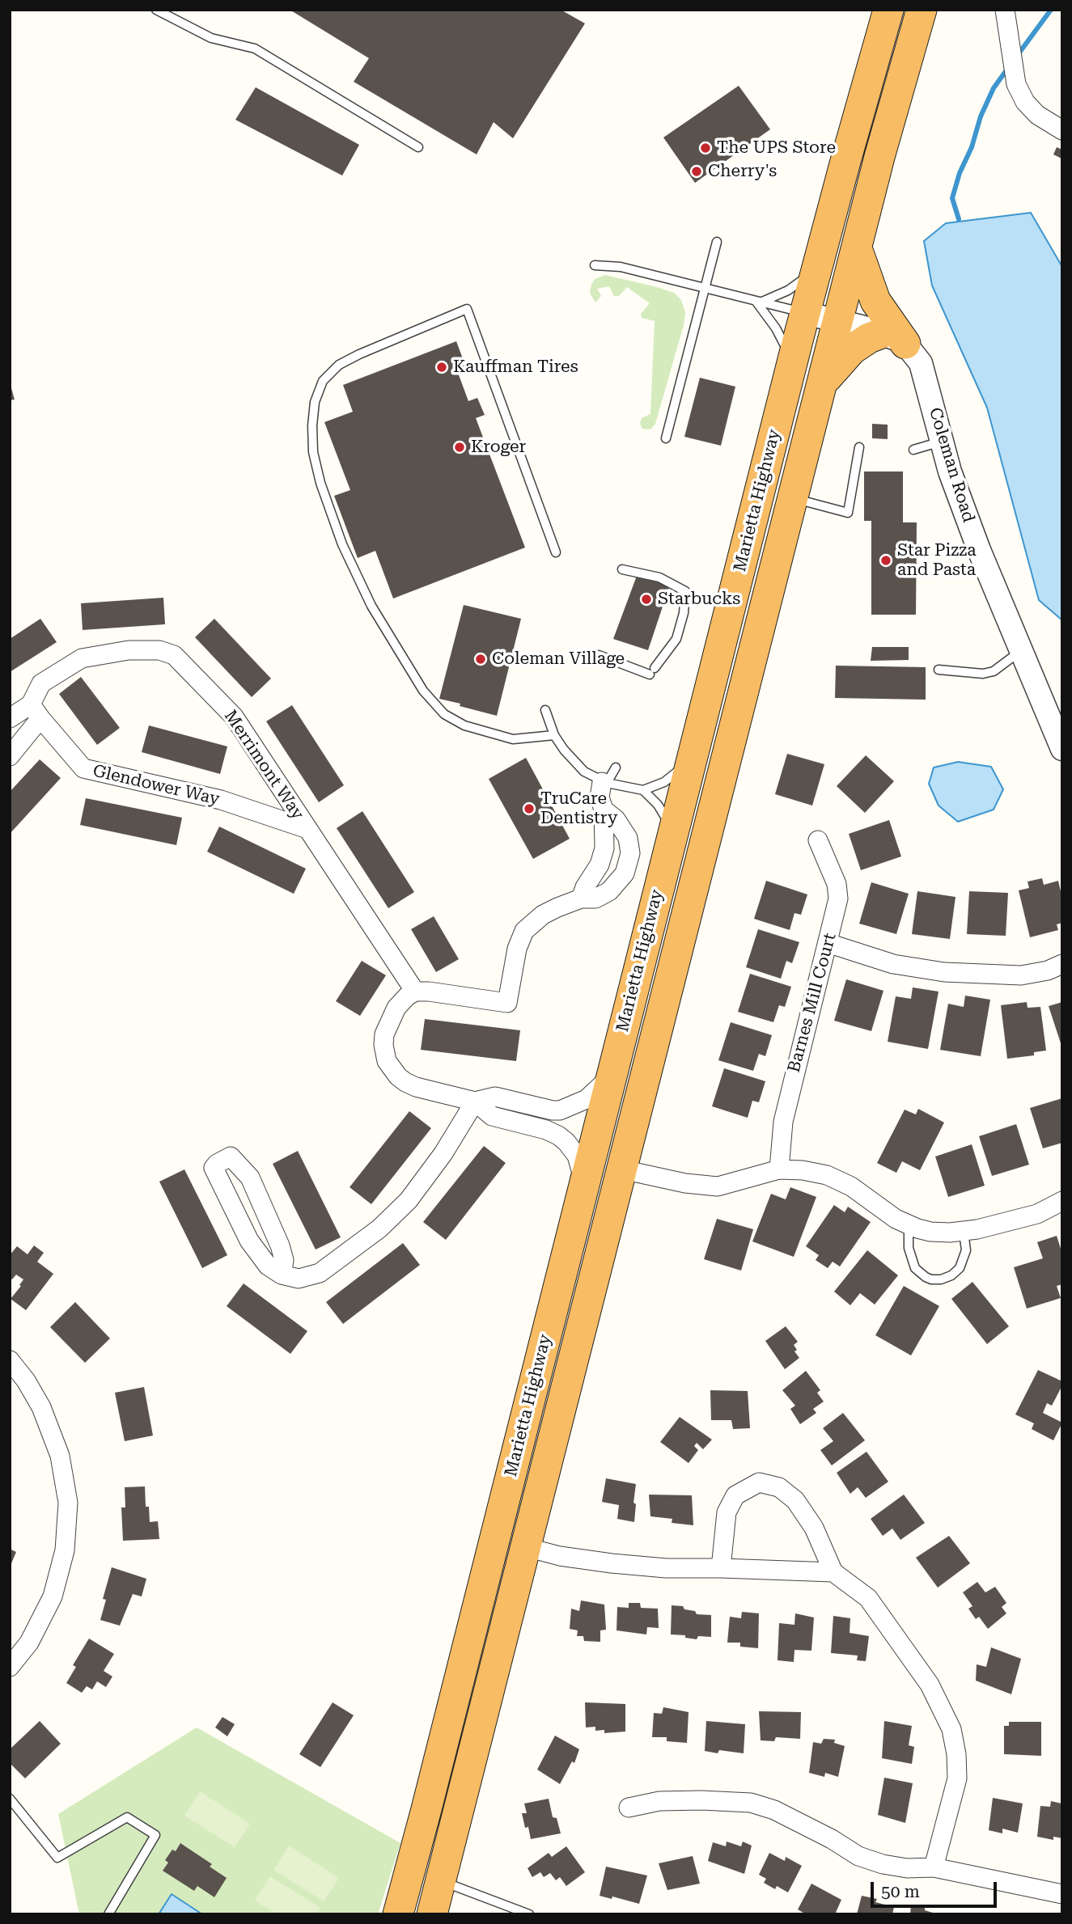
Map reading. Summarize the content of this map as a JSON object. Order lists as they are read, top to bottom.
{
  "streets": {
    "highway": ["Marietta Highway"],
    "street": [
      "Coleman Road",
      "Merrimont Way",
      "Glendower Way",
      "Barnes Mill Court"
    ]
  },
  "crossings": [
    ["Merrimont Way", "Glendower Way"]
  ],
  "places": [
    "The UPS Store",
    "Cherry's",
    "Kauffman Tires",
    "Kroger",
    "Star Pizza and Pasta",
    "Starbucks",
    "Coleman Village",
    "TruCare Dentistry"
  ],
  "scale_bar": "50 m"
}
